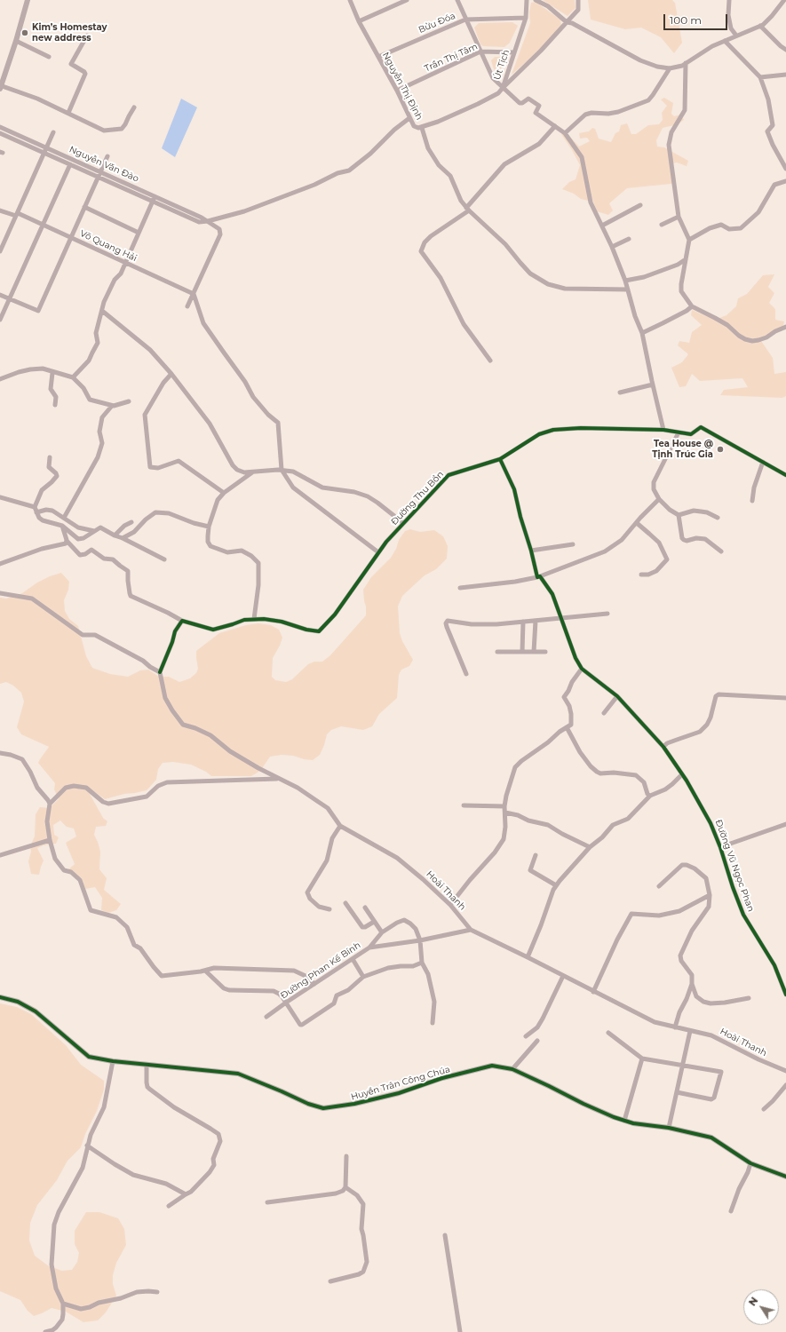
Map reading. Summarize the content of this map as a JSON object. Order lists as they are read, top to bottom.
{
  "streets": {
    "street": [
      "Bửu Đóa",
      "Trần Thị Tâm",
      "Út Tịch",
      "Nguyễn Thị Định",
      "Nguyễn Văn Đào",
      "Võ Quang Hải",
      "Đường Thu Bồn",
      "Đường Vũ Ngọc Phan",
      "Hoài Thanh",
      "Đường Phan Kế Bính",
      "Huyền Trân Công Chúa"
    ]
  },
  "crossings": [
    ["Bửu Đóa", "Út Tịch"],
    ["Bửu Đóa", "Nguyễn Thị Định"],
    ["Trần Thị Tâm", "Út Tịch"],
    ["Trần Thị Tâm", "Nguyễn Thị Định"],
    ["Út Tịch", "Nguyễn Thị Định"],
    ["Nguyễn Văn Đào", "Võ Quang Hải"],
    ["Đường Thu Bồn", "Đường Vũ Ngọc Phan"],
    ["Hoài Thanh", "Đường Phan Kế Bính"]
  ],
  "places": ["Kim’s Homestay new address", "Tea House @ Tịnh Trúc Gia"],
  "scale_bar": "100 m",
  "north": "top left"
}
